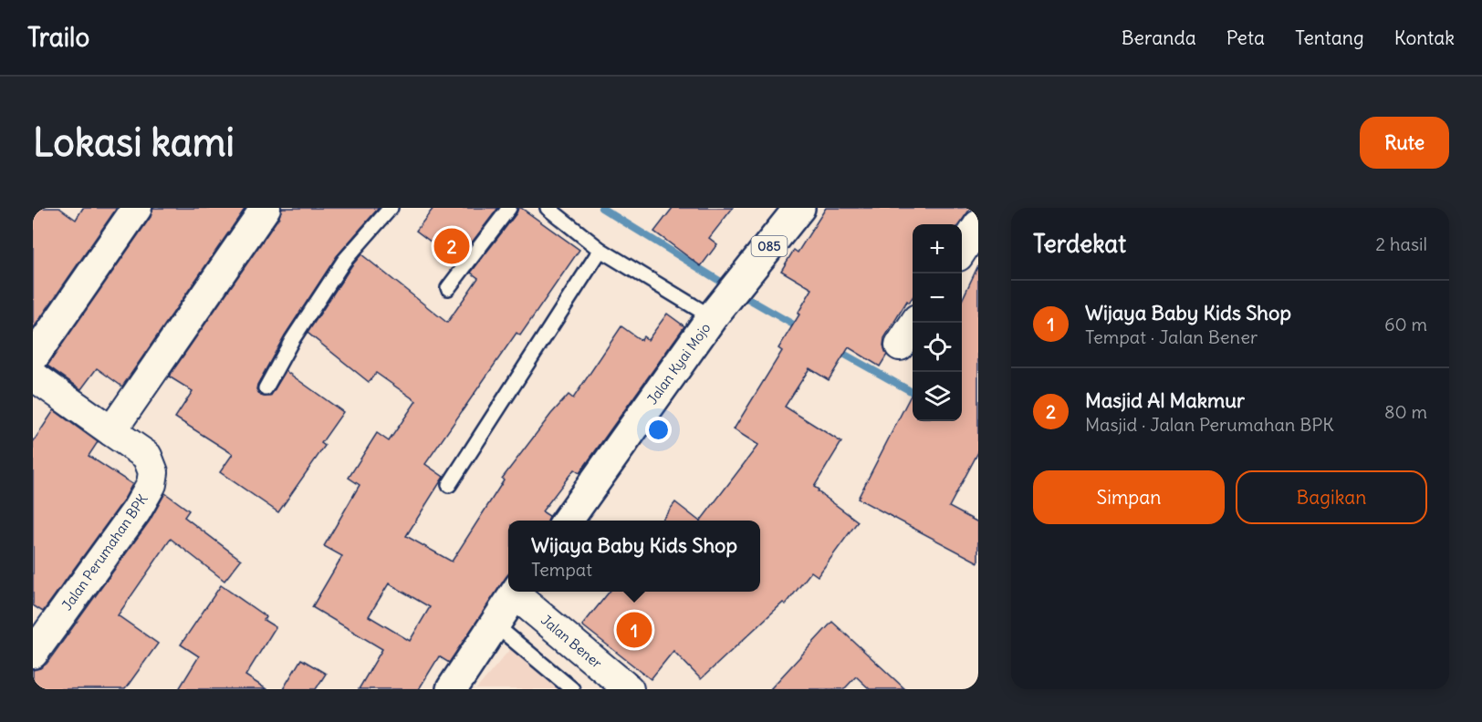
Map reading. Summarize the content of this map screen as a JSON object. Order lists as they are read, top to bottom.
{
  "streets": {
    "main road": ["085", "Jalan Kyai Mojo"],
    "street": ["Jalan Perumahan BPK", "Jalan Bener"]
  },
  "page": {
    "header": "Trailo",
    "nav": [
      "Beranda",
      "Peta",
      "Tentang",
      "Kontak"
    ],
    "buttons": [
      "Rute",
      ["Simpan", "Bagikan"]
    ],
    "title": "Lokasi kami",
    "heading": ["Terdekat", "2 hasil"],
    "map_buttons": ["+", "−"],
    "pins": ["2", "1"],
    "list": [
      {
        "mark": "1",
        "name": "Wijaya Baby Kids Shop",
        "note": "Tempat · Jalan Bener",
        "value": "60 m"
      },
      {
        "mark": "2",
        "name": "Masjid Al Makmur",
        "note": "Masjid · Jalan Perumahan BPK",
        "value": "80 m"
      }
    ],
    "popup": ["Wijaya Baby Kids Shop", "Tempat"]
  }
}
